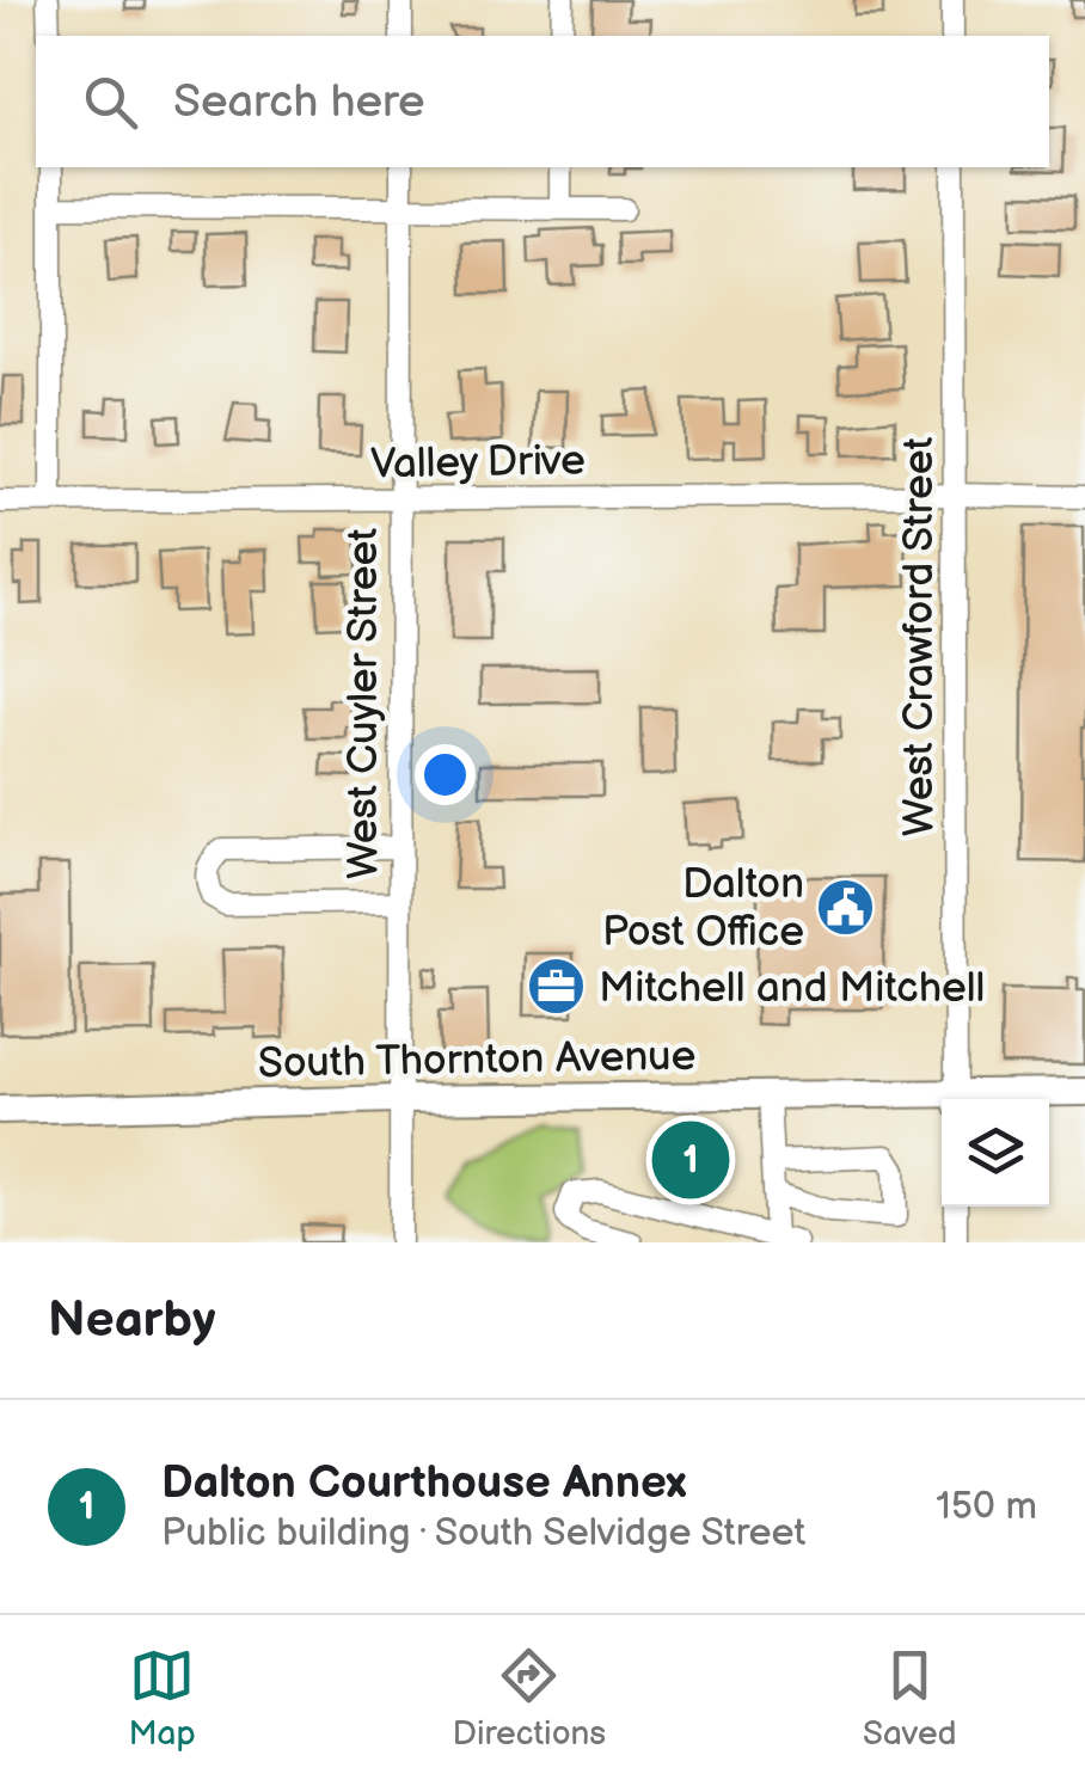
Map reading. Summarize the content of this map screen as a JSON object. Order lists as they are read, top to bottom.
{
  "streets": {
    "main road": ["South Thornton Avenue"],
    "street": ["Valley Drive", "West Crawford Street", "West Cuyler Street"]
  },
  "crossings": [
    ["Valley Drive", "West Crawford Street"],
    ["Valley Drive", "West Cuyler Street"],
    ["West Cuyler Street", "South Thornton Avenue"]
  ],
  "places": {
    "public building": ["Dalton Post Office"],
    "office": ["Mitchell and Mitchell"]
  },
  "page": {
    "search": "Search here",
    "pins": "1",
    "heading": "Nearby",
    "list": [
      {
        "mark": "1",
        "name": "Dalton Courthouse Annex",
        "note": "Public building · South Selvidge Street",
        "value": "150 m"
      }
    ],
    "nav": ["Map", "Directions", "Saved"]
  }
}
